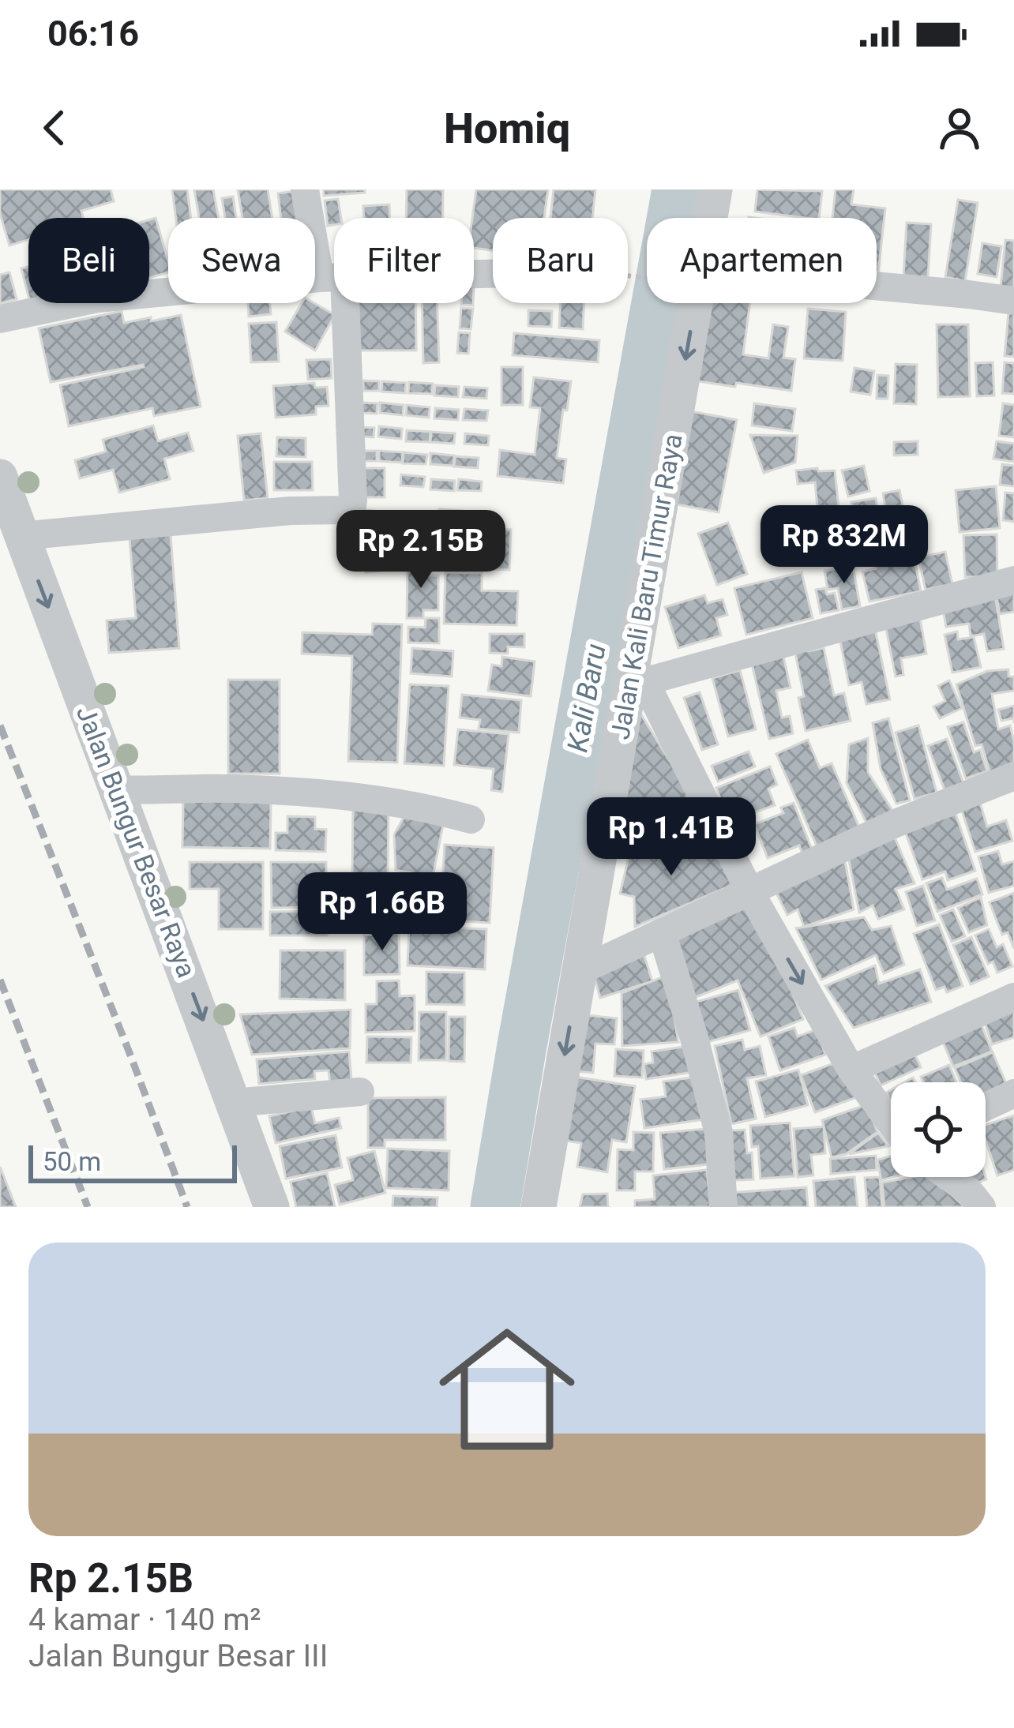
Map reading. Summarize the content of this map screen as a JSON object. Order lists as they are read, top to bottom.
{
  "streets": {
    "street": ["Jalan Kali Baru Timur Raya", "Jalan Bungur Besar Raya"]
  },
  "one_way": ["Jalan Bungur Besar Raya"],
  "water": ["Kali Baru"],
  "scale_bar": "50 m",
  "page": {
    "status": "06:16",
    "header": "Homiq",
    "chip": [
      "Beli",
      "Sewa",
      "Filter",
      "Baru",
      "Apartemen"
    ],
    "price": [
      "Rp 832M",
      "Rp 2.15B",
      "Rp 1.41B",
      "Rp 1.66B"
    ],
    "scale": "50 m",
    "list": [
      {
        "name": "Rp 2.15B",
        "note": "4 kamar · 140 m² · Jalan Bungur Besar III"
      }
    ]
  }
}
